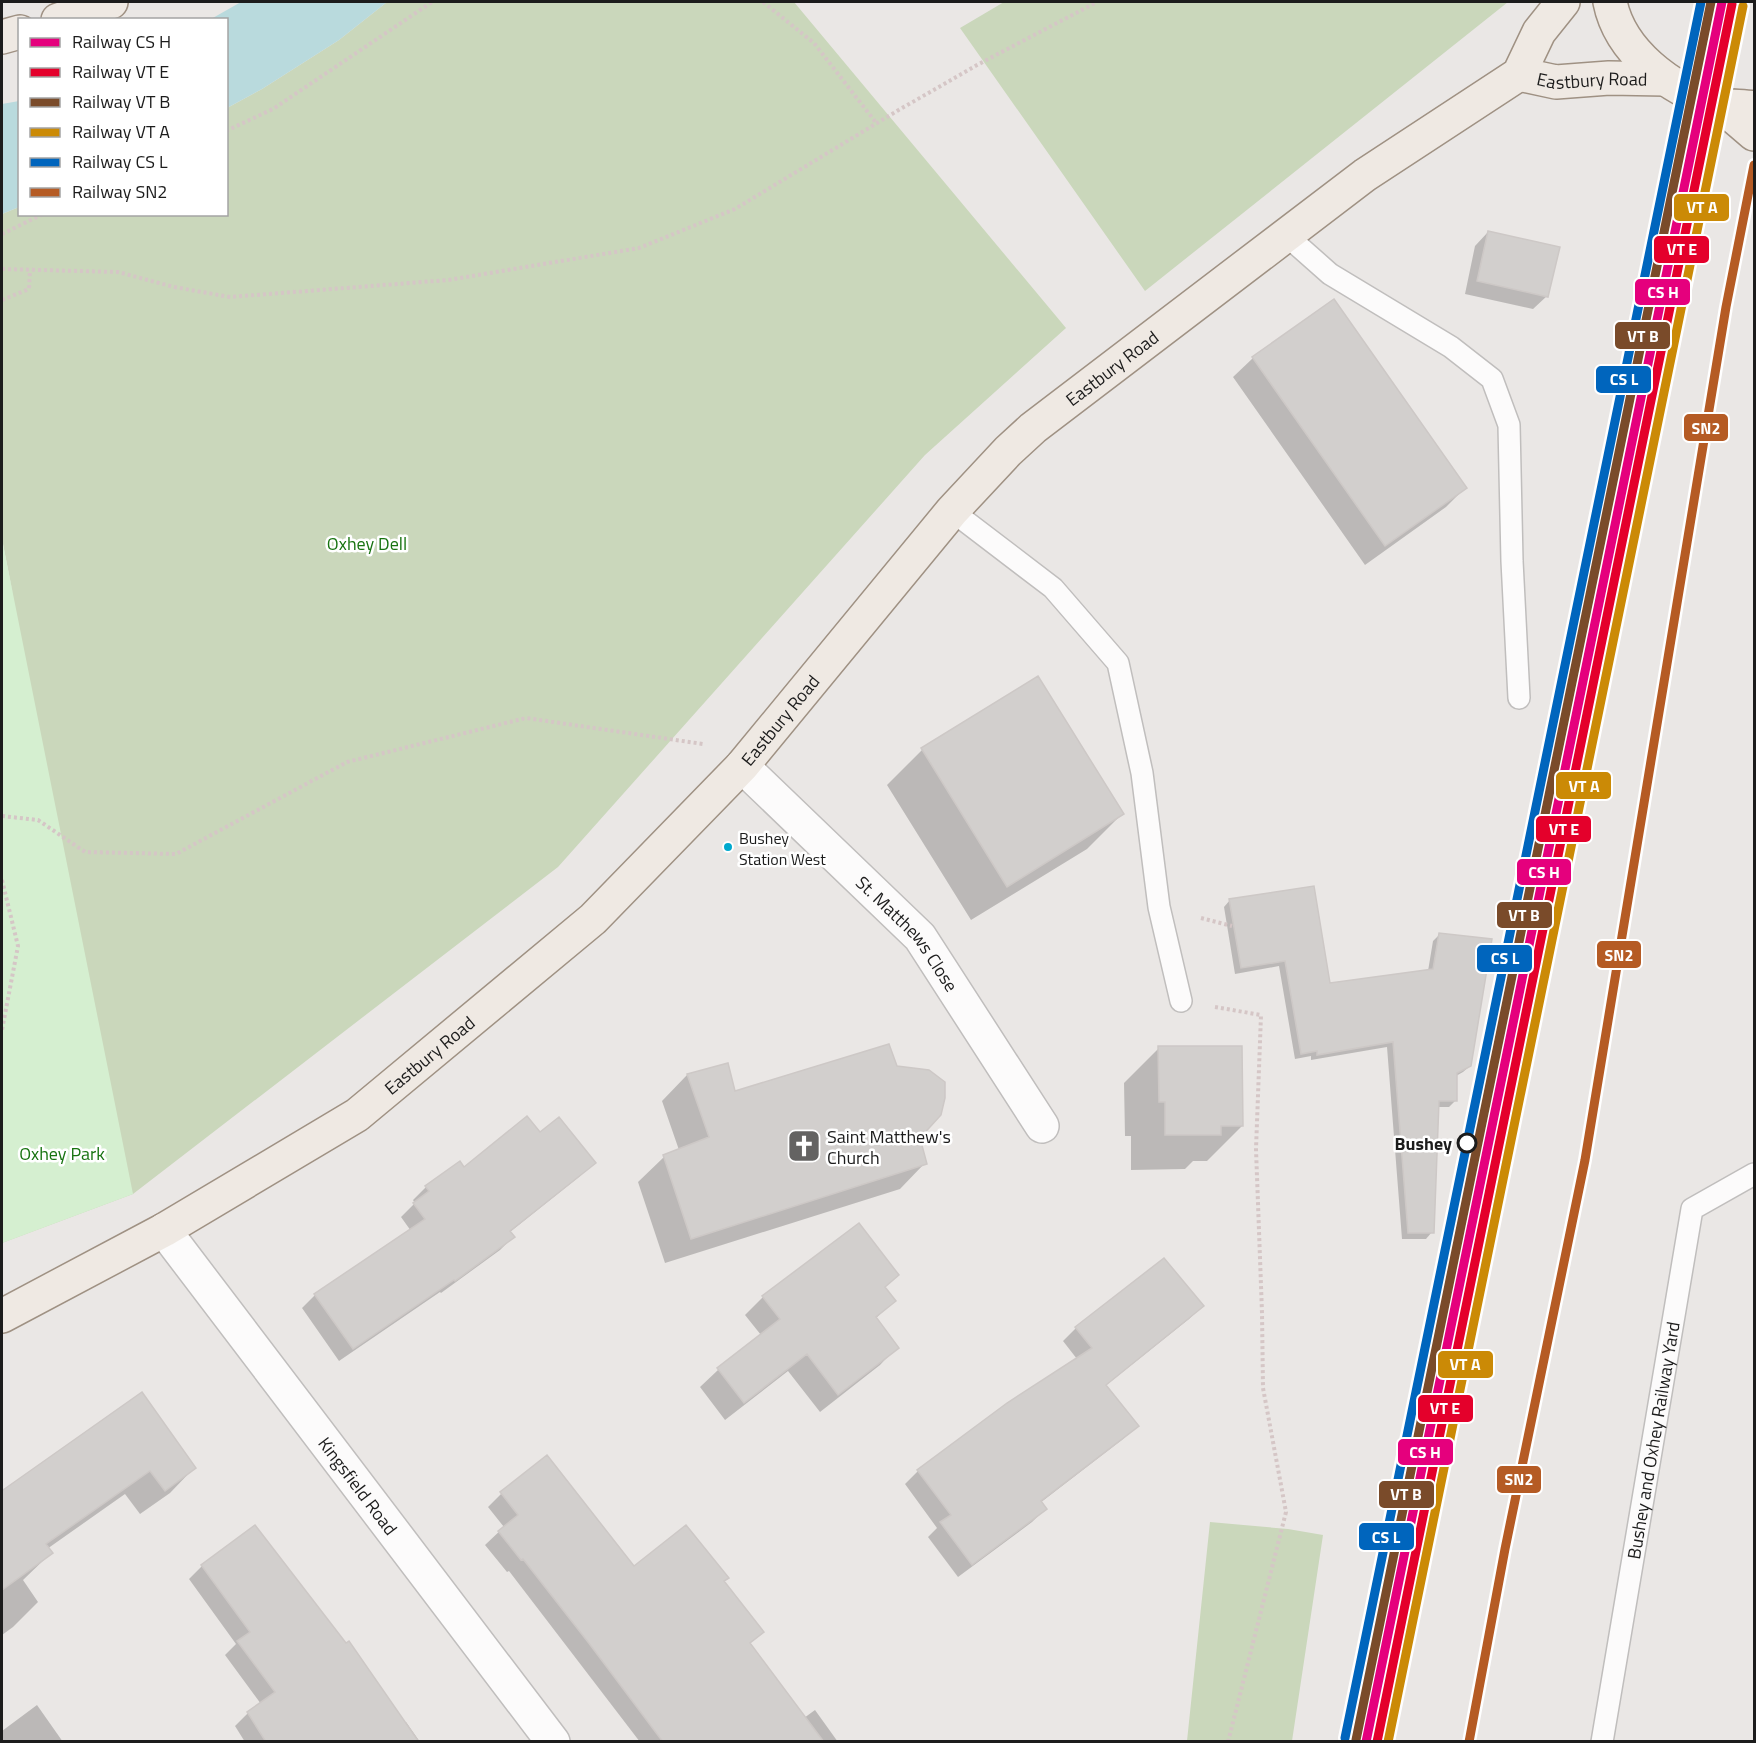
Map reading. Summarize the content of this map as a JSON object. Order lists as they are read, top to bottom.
{
  "streets": {
    "main road": ["Eastbury Road"],
    "street": ["St. Matthews Close", "Kingsfield Road"],
    "lane": ["Bushey and Oxhey Railway Yard"]
  },
  "crossings": [
    ["Eastbury Road", "St. Matthews Close"],
    ["Eastbury Road", "Kingsfield Road"]
  ],
  "parks": ["Oxhey Dell", "Oxhey Park"],
  "places": {
    "other": ["Bushey Station West", "Bushey"],
    "church": ["Saint Matthew's Church"]
  },
  "lines": ["rail line SN2"],
  "legend": [
    "Railway CS H",
    "Railway VT E",
    "Railway VT B",
    "Railway VT A",
    "Railway CS L",
    "Railway SN2"
  ]
}
